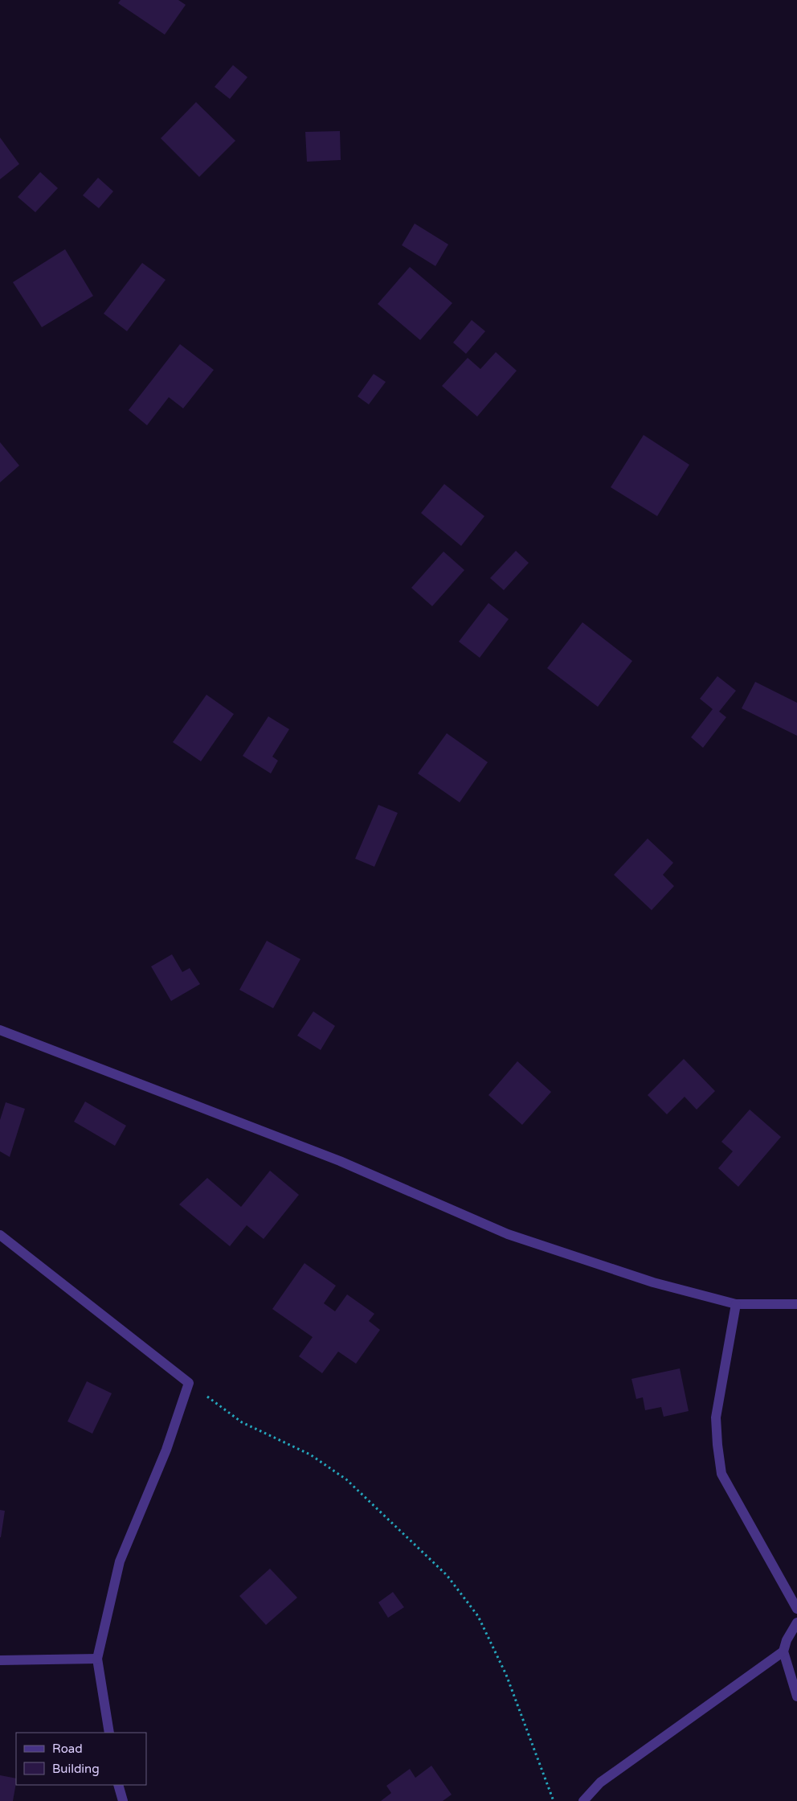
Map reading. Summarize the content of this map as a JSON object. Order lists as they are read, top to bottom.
{
  "legend": ["Road", "Building"]
}
